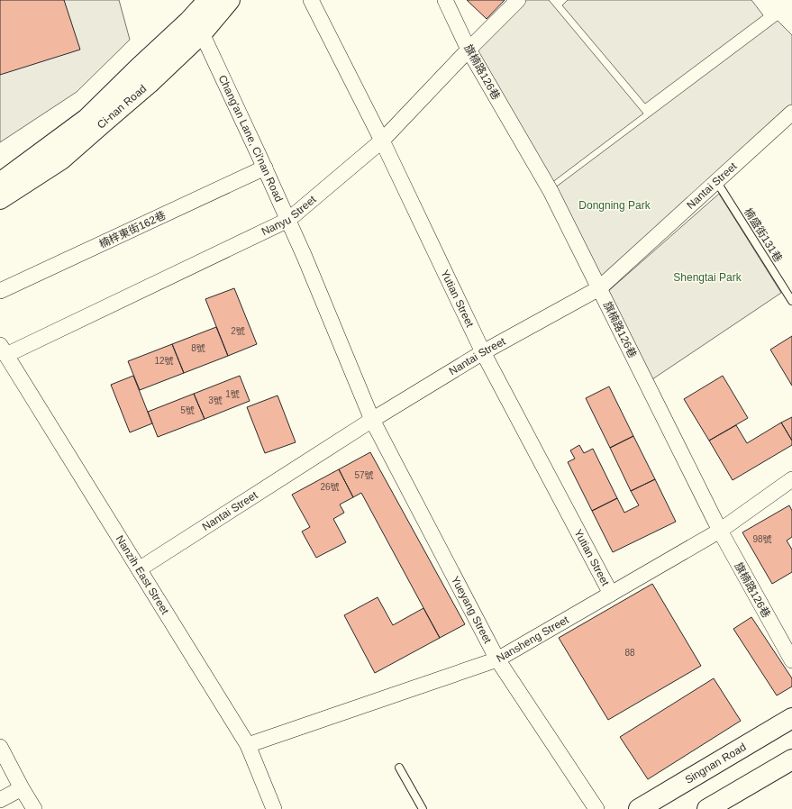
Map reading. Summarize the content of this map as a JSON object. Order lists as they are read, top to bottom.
{
  "streets": {
    "main road": ["Ci-nan Road", "Singnan Road"],
    "street": [
      "旗楠路126巷",
      "Chang'an Lane, Ci'nan Road",
      "Nantai Street",
      "Nanyu Street",
      "楠梓東街162巷",
      "Yutian Street",
      "Nanzih East Street",
      "Yueyang Street",
      "Nansheng Street"
    ],
    "lane": ["楠盛街131巷"]
  },
  "crossings": [
    ["旗楠路126巷", "Nantai Street"],
    ["旗楠路126巷", "Nanyu Street"],
    ["旗楠路126巷", "Nansheng Street"],
    ["Ci-nan Road", "Chang'an Lane, Ci'nan Road"],
    ["Chang'an Lane, Ci'nan Road", "Nantai Street"],
    ["Chang'an Lane, Ci'nan Road", "Nanyu Street"],
    ["Chang'an Lane, Ci'nan Road", "楠梓東街162巷"],
    ["Chang'an Lane, Ci'nan Road", "Yueyang Street"],
    ["Nantai Street", "楠盛街131巷"],
    ["Nantai Street", "Yutian Street"],
    ["Nantai Street", "Nanzih East Street"],
    ["Nantai Street", "Yueyang Street"],
    ["Nanyu Street", "Yutian Street"],
    ["Nanyu Street", "Nanzih East Street"],
    ["Yutian Street", "Nansheng Street"],
    ["Nanzih East Street", "Nansheng Street"],
    ["Yueyang Street", "Nansheng Street"]
  ],
  "parks": ["Dongning Park", "Shengtai Park"],
  "house_numbers": [
    "2號",
    "8號",
    "12號",
    "1號",
    "3號",
    "5號",
    "57號",
    "26號",
    "98號",
    "88"
  ]
}
